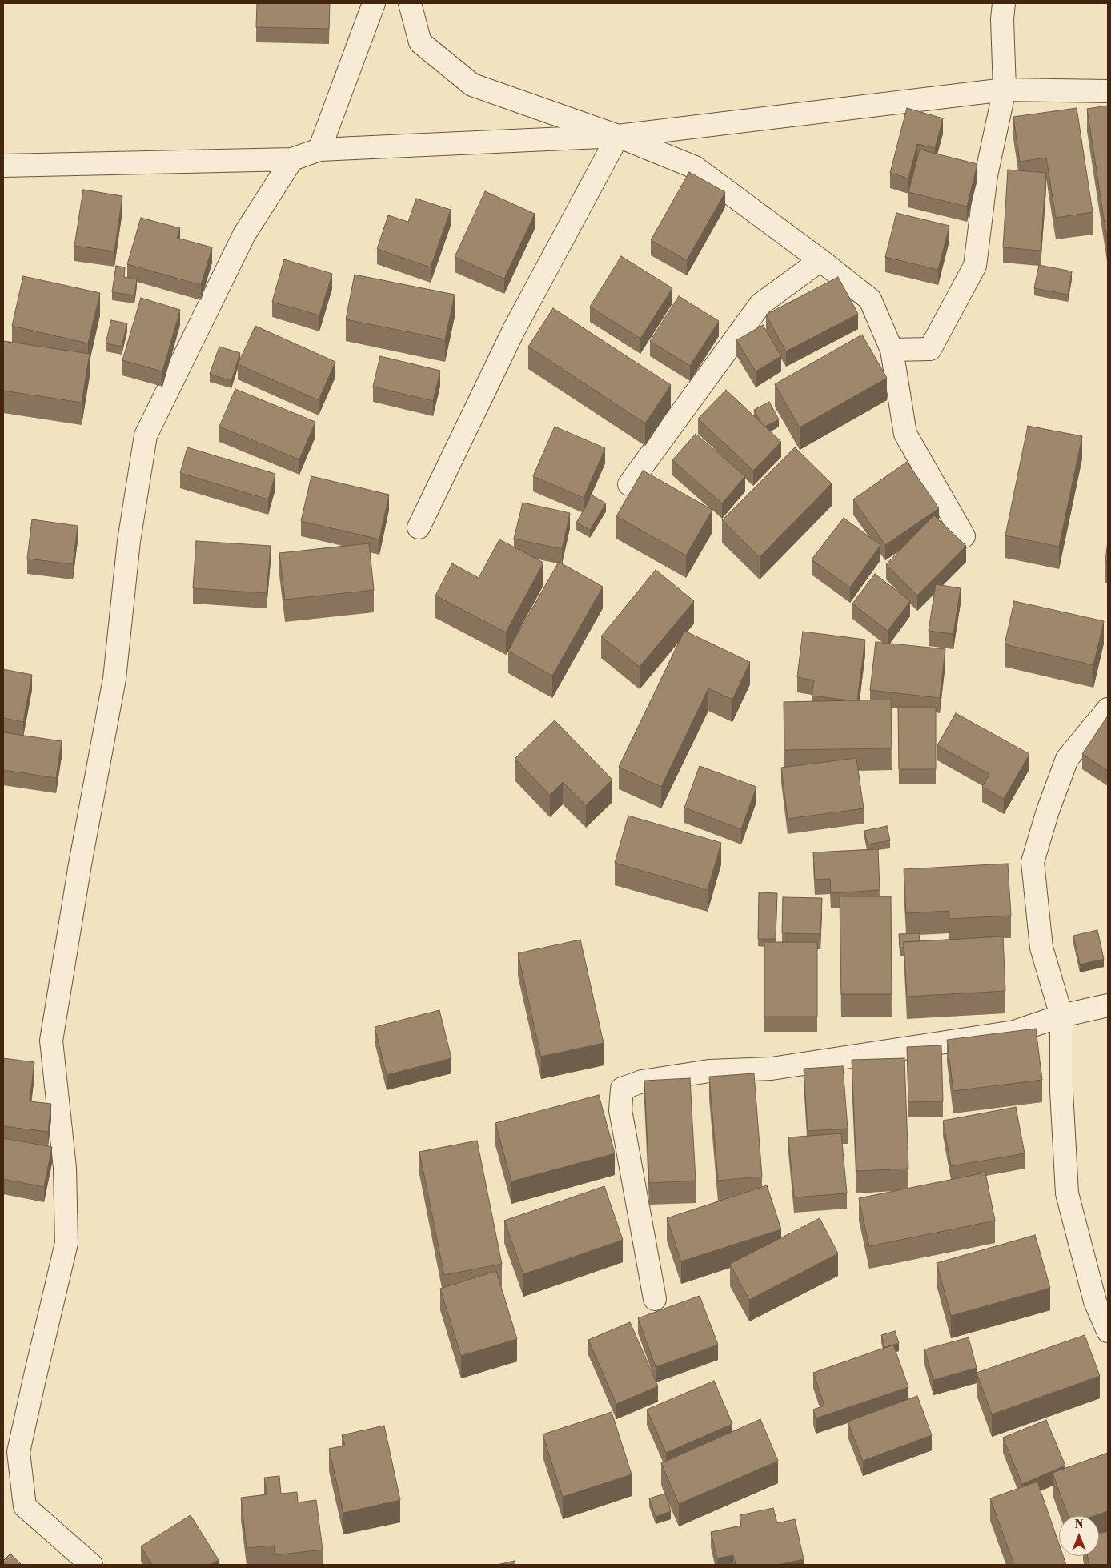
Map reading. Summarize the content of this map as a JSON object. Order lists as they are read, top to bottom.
{
  "north": "top"
}
